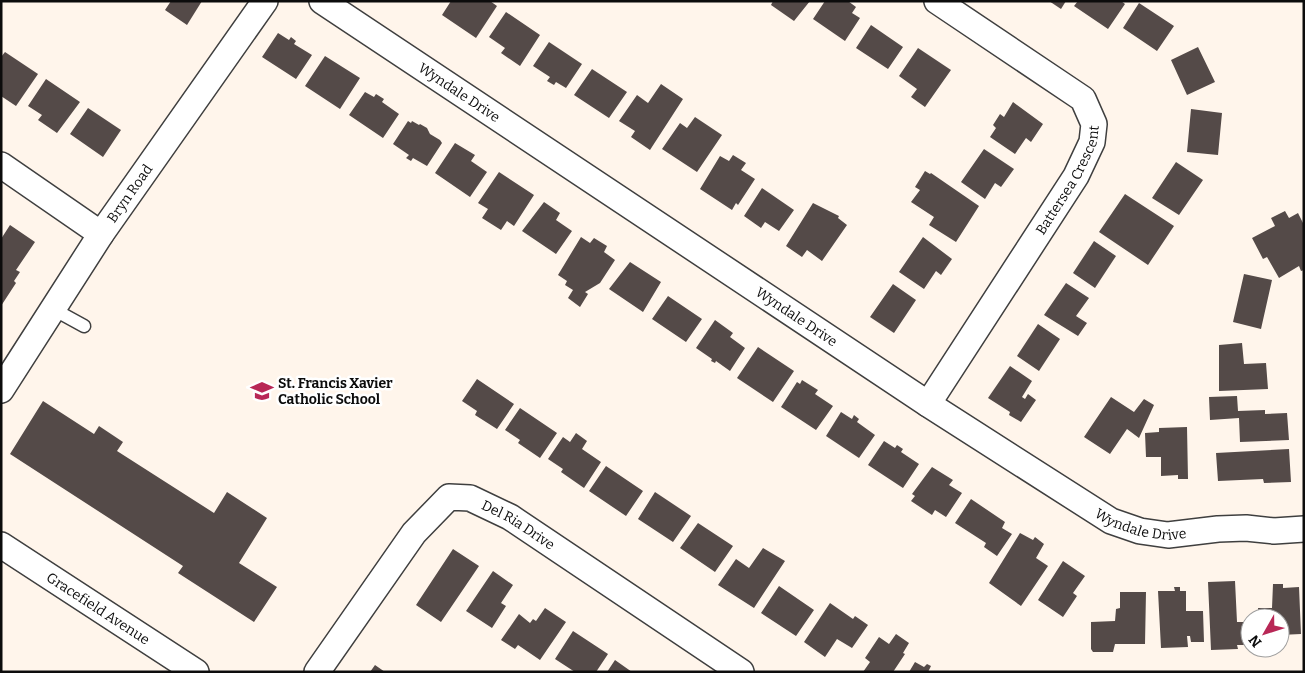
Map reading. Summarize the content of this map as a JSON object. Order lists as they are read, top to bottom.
{
  "streets": {
    "street": [
      "Wyndale Drive",
      "Battersea Crescent",
      "Bryn Road",
      "Del Ria Drive",
      "Gracefield Avenue"
    ]
  },
  "crossings": [
    ["Wyndale Drive", "Battersea Crescent"]
  ],
  "places": {
    "school or university": ["St. Francis Xavier Catholic School"]
  },
  "north": "bottom left"
}
